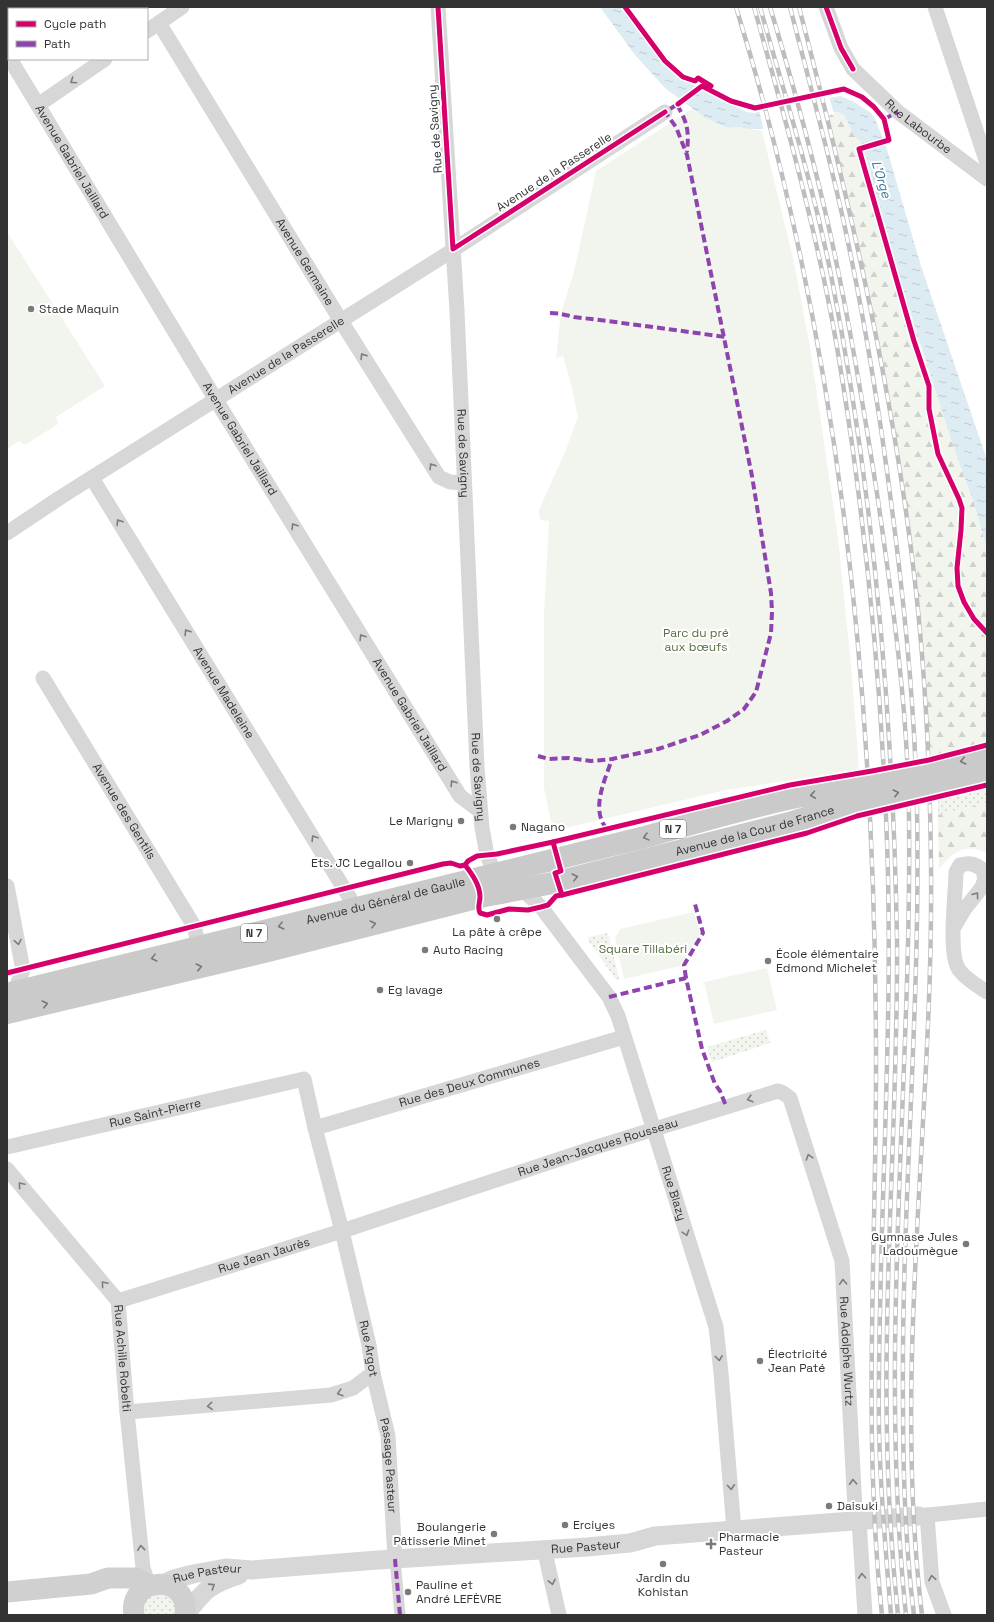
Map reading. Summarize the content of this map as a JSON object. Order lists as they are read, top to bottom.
{
  "streets": {
    "main road": ["N 7", "Avenue de la Cour de France", "Avenue du Général de Gaulle"],
    "street": [
      "Rue Labourbe",
      "Rue de Savigny",
      "Avenue Gabriel Jaillard",
      "Avenue de la Passerelle",
      "Avenue Germaine",
      "Avenue Madeleine",
      "Avenue des Gentils",
      "Rue des Deux Communes",
      "Rue Saint-Pierre",
      "Rue Jean-Jacques Rousseau",
      "Rue Blazy",
      "Rue Jean Jaurès",
      "Rue Argot",
      "Rue Adolphe Wurtz",
      "Rue Achille Robelti",
      "Passage Pasteur",
      "Rue Pasteur"
    ]
  },
  "crossings": [
    ["Rue de Savigny", "Avenue Gabriel Jaillard"],
    ["Rue de Savigny", "Avenue de la Passerelle"],
    ["Rue de Savigny", "Avenue Germaine"],
    ["Rue de Savigny", "Avenue du Général de Gaulle"],
    ["Avenue Gabriel Jaillard", "Avenue de la Passerelle"],
    ["Avenue de la Passerelle", "Avenue Germaine"],
    ["Avenue de la Passerelle", "Avenue Madeleine"],
    ["Avenue Madeleine", "Avenue du Général de Gaulle"],
    ["Avenue des Gentils", "Avenue du Général de Gaulle"],
    ["N 7", "Avenue de la Cour de France"],
    ["Avenue de la Cour de France", "Avenue du Général de Gaulle"],
    ["Avenue de la Cour de France", "Rue Blazy"],
    ["Rue des Deux Communes", "Rue Blazy"],
    ["Rue des Deux Communes", "Rue Argot"],
    ["Rue Saint-Pierre", "Rue Argot"],
    ["Rue Jean-Jacques Rousseau", "Rue Blazy"],
    ["Rue Jean-Jacques Rousseau", "Rue Jean Jaurès"],
    ["Rue Jean-Jacques Rousseau", "Rue Adolphe Wurtz"],
    ["Rue Blazy", "Rue Pasteur"],
    ["Rue Jean Jaurès", "Rue Argot"],
    ["Rue Jean Jaurès", "Rue Achille Robelti"],
    ["Rue Argot", "Rue Achille Robelti"],
    ["Rue Argot", "Passage Pasteur"],
    ["Rue Adolphe Wurtz", "Rue Pasteur"],
    ["Rue Achille Robelti", "Rue Pasteur"],
    ["Passage Pasteur", "Rue Pasteur"]
  ],
  "one_way": [
    "Avenue Gabriel Jaillard",
    "Avenue Germaine",
    "Avenue Madeleine",
    "Avenue de la Cour de France",
    "Rue Blazy",
    "Rue Argot",
    "Rue Adolphe Wurtz",
    "Rue Achille Robelti"
  ],
  "water": ["L'Orge"],
  "parks": ["Parc du pré aux bœufs", "Square Tillabéri"],
  "places": {
    "other": [
      "Stade Maquin",
      "Le Marigny",
      "Nagano",
      "Ets. JC Legallou",
      "La pâte à crêpe",
      "Auto Racing",
      "École élémentaire Edmond Michelet",
      "Eg lavage",
      "Gymnase Jules Ladoumègue",
      "Électricité Jean Paté",
      "Daisuki",
      "Erciyes",
      "Boulangerie Pâtisserie Minet",
      "Jardin du Kohistan",
      "Pauline et André LEFÈVRE"
    ],
    "health": ["Pharmacie Pasteur"]
  },
  "legend": ["Cycle path", "Path"]
}
